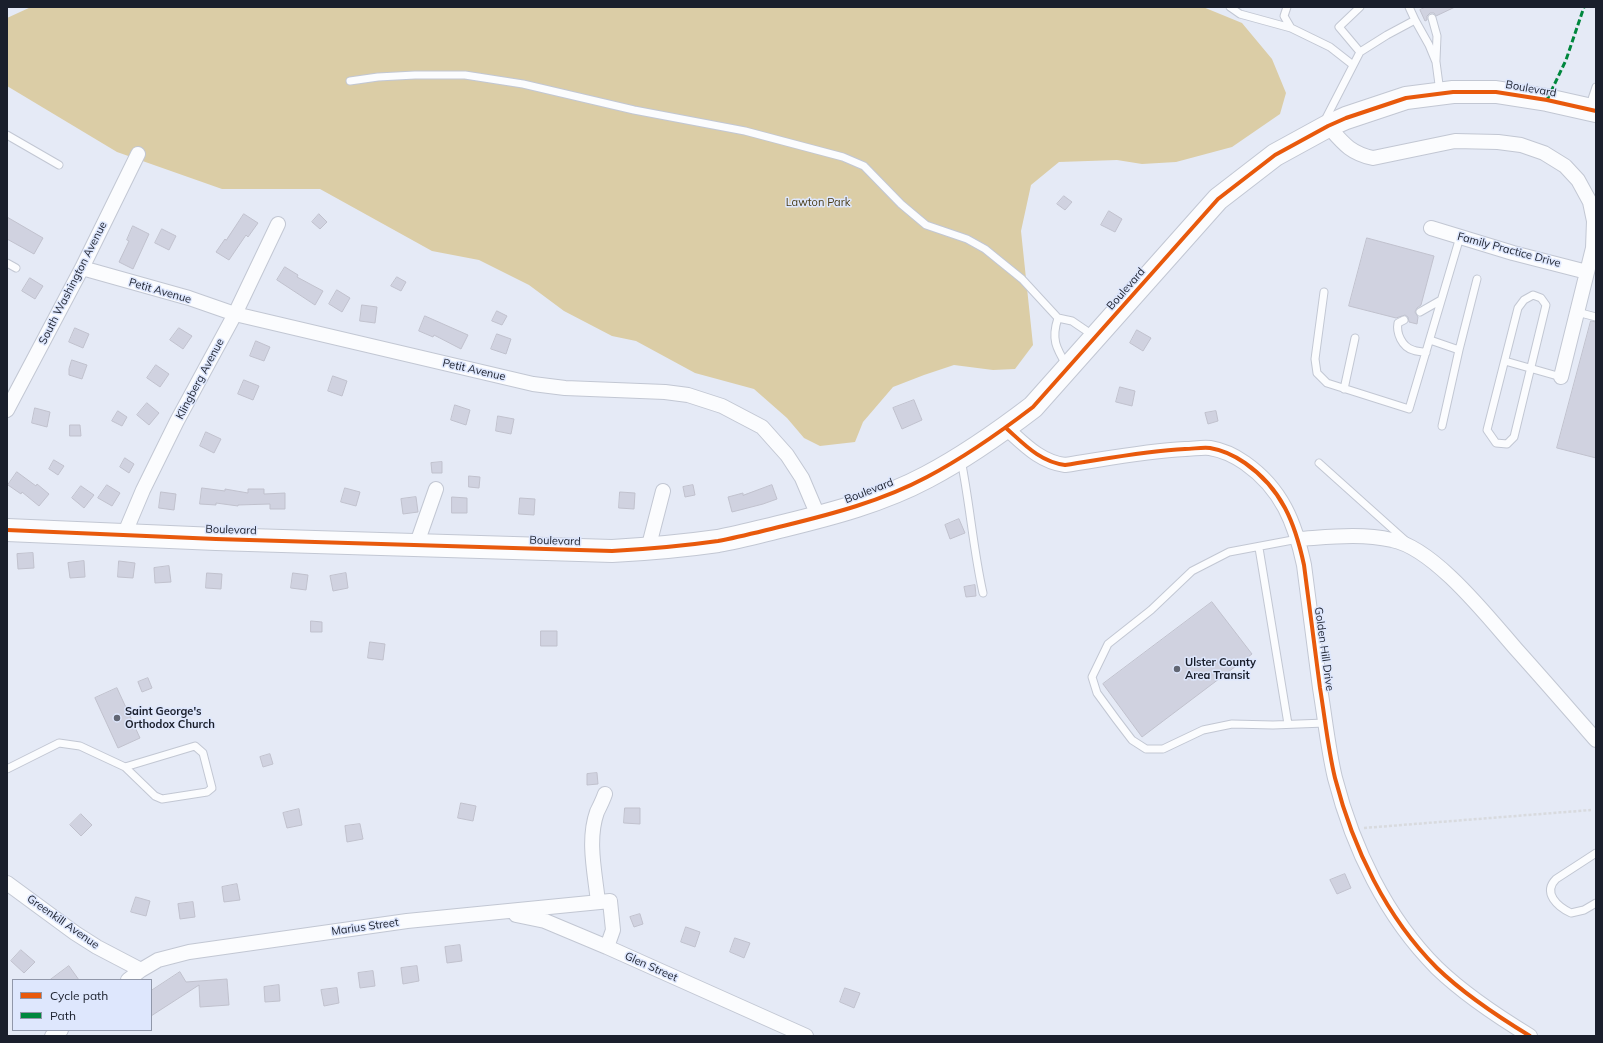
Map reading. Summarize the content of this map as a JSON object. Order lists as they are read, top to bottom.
{
  "streets": {
    "main road": ["Boulevard"],
    "street": [
      "Family Practice Drive",
      "South Washington Avenue",
      "Petit Avenue",
      "Klingberg Avenue",
      "Golden Hill Drive",
      "Greenkill Avenue",
      "Marius Street",
      "Glen Street"
    ]
  },
  "crossings": [
    ["Boulevard", "Petit Avenue"],
    ["Boulevard", "Klingberg Avenue"],
    ["Boulevard", "Golden Hill Drive"],
    ["South Washington Avenue", "Petit Avenue"],
    ["Petit Avenue", "Klingberg Avenue"],
    ["Greenkill Avenue", "Marius Street"],
    ["Marius Street", "Glen Street"]
  ],
  "parks": ["Lawton Park"],
  "places": ["Ulster County Area Transit", "Saint George's Orthodox Church"],
  "legend": ["Cycle path", "Path"]
}
